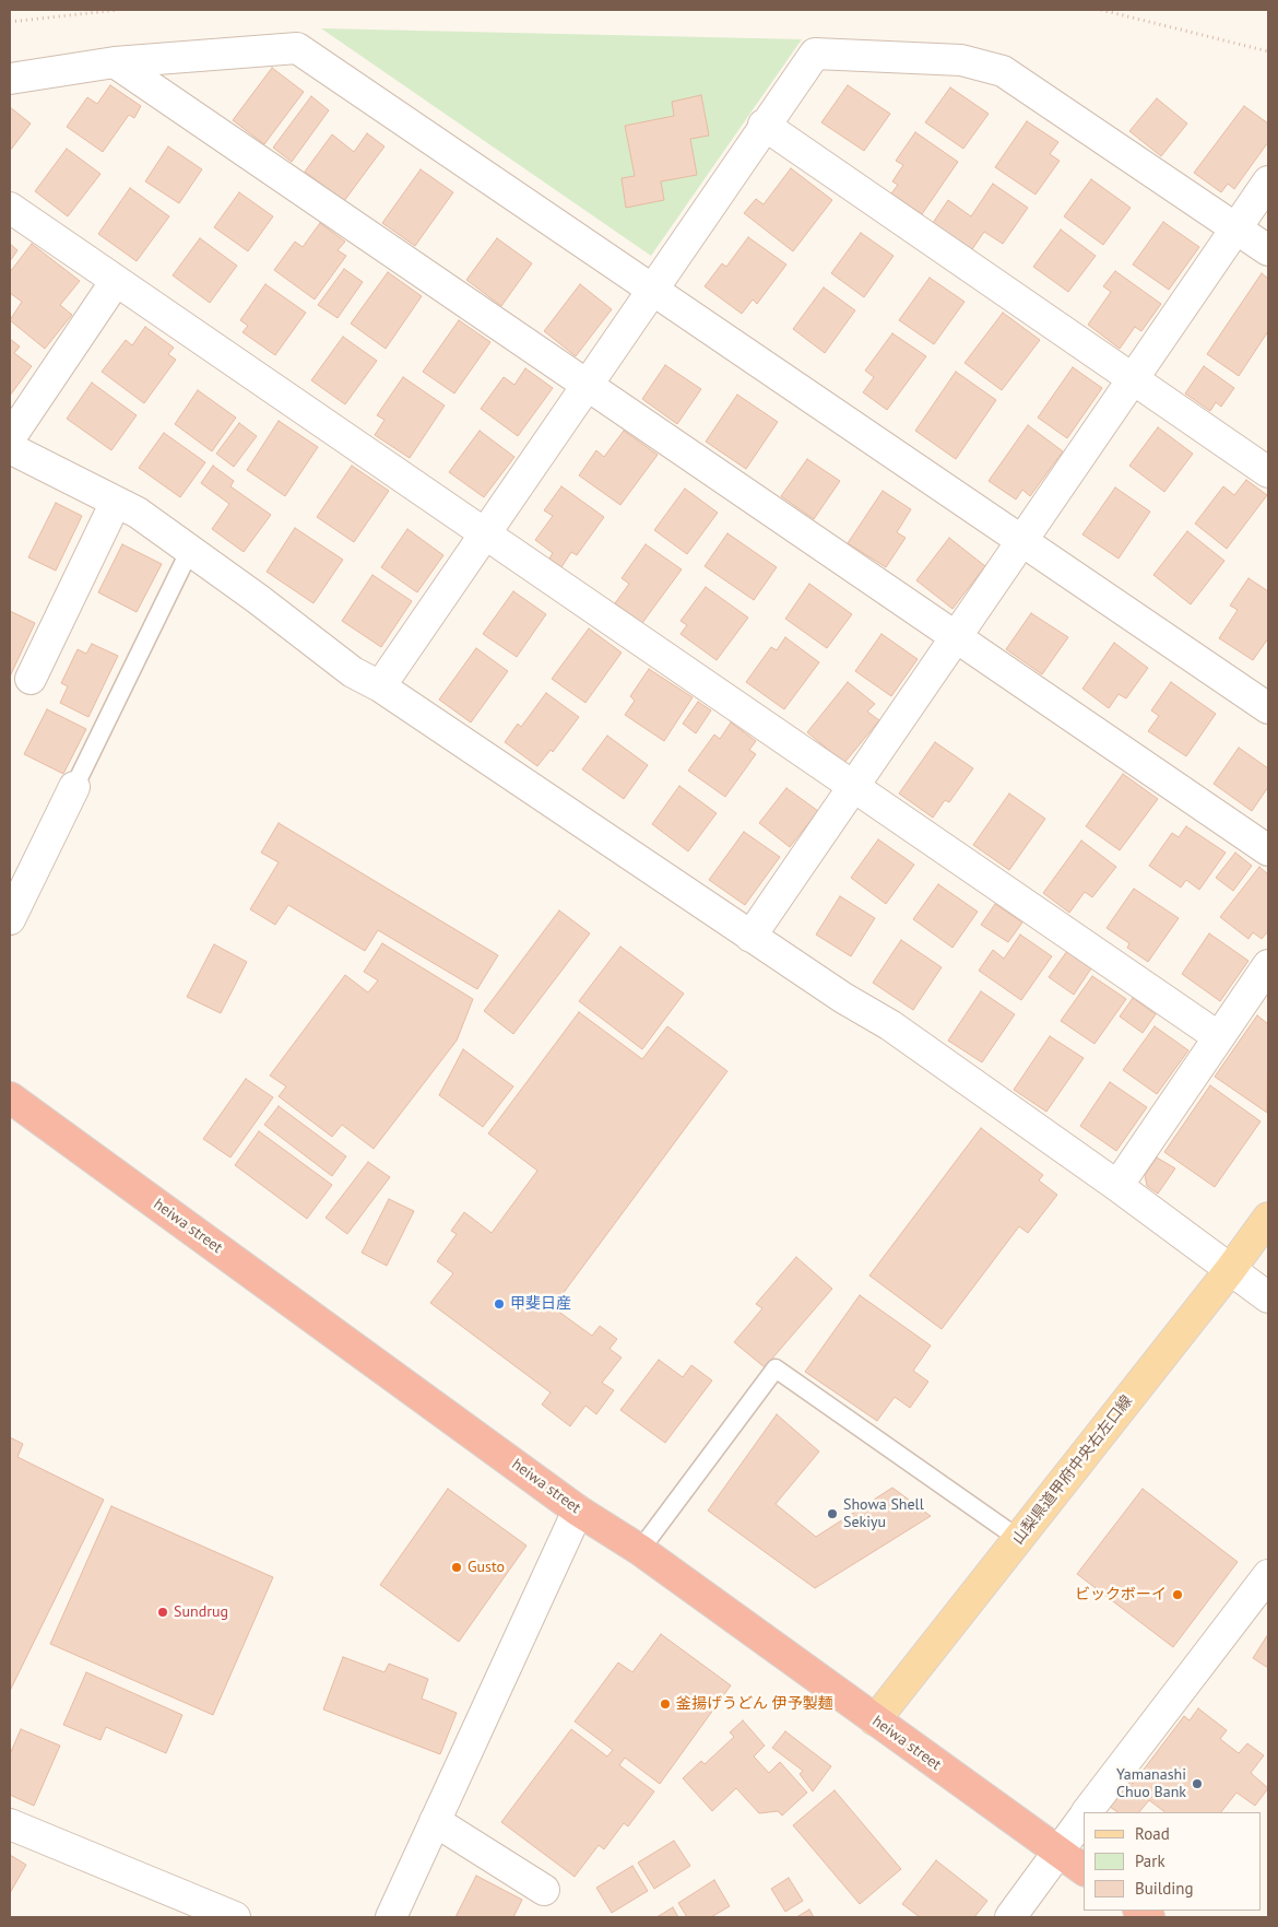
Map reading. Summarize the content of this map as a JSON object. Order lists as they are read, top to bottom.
{
  "streets": {
    "highway": ["heiwa street"],
    "main road": ["山梨県道甲府中央右左口線"]
  },
  "crossings": [
    ["heiwa street", "山梨県道甲府中央右左口線"]
  ],
  "places": [
    "甲斐日産",
    "Showa Shell Sekiyu",
    "Gusto",
    "ビックボーイ",
    "Sundrug",
    "釜揚げうどん 伊予製麺",
    "Yamanashi Chuo Bank"
  ],
  "legend": ["Road", "Park", "Building"]
}
